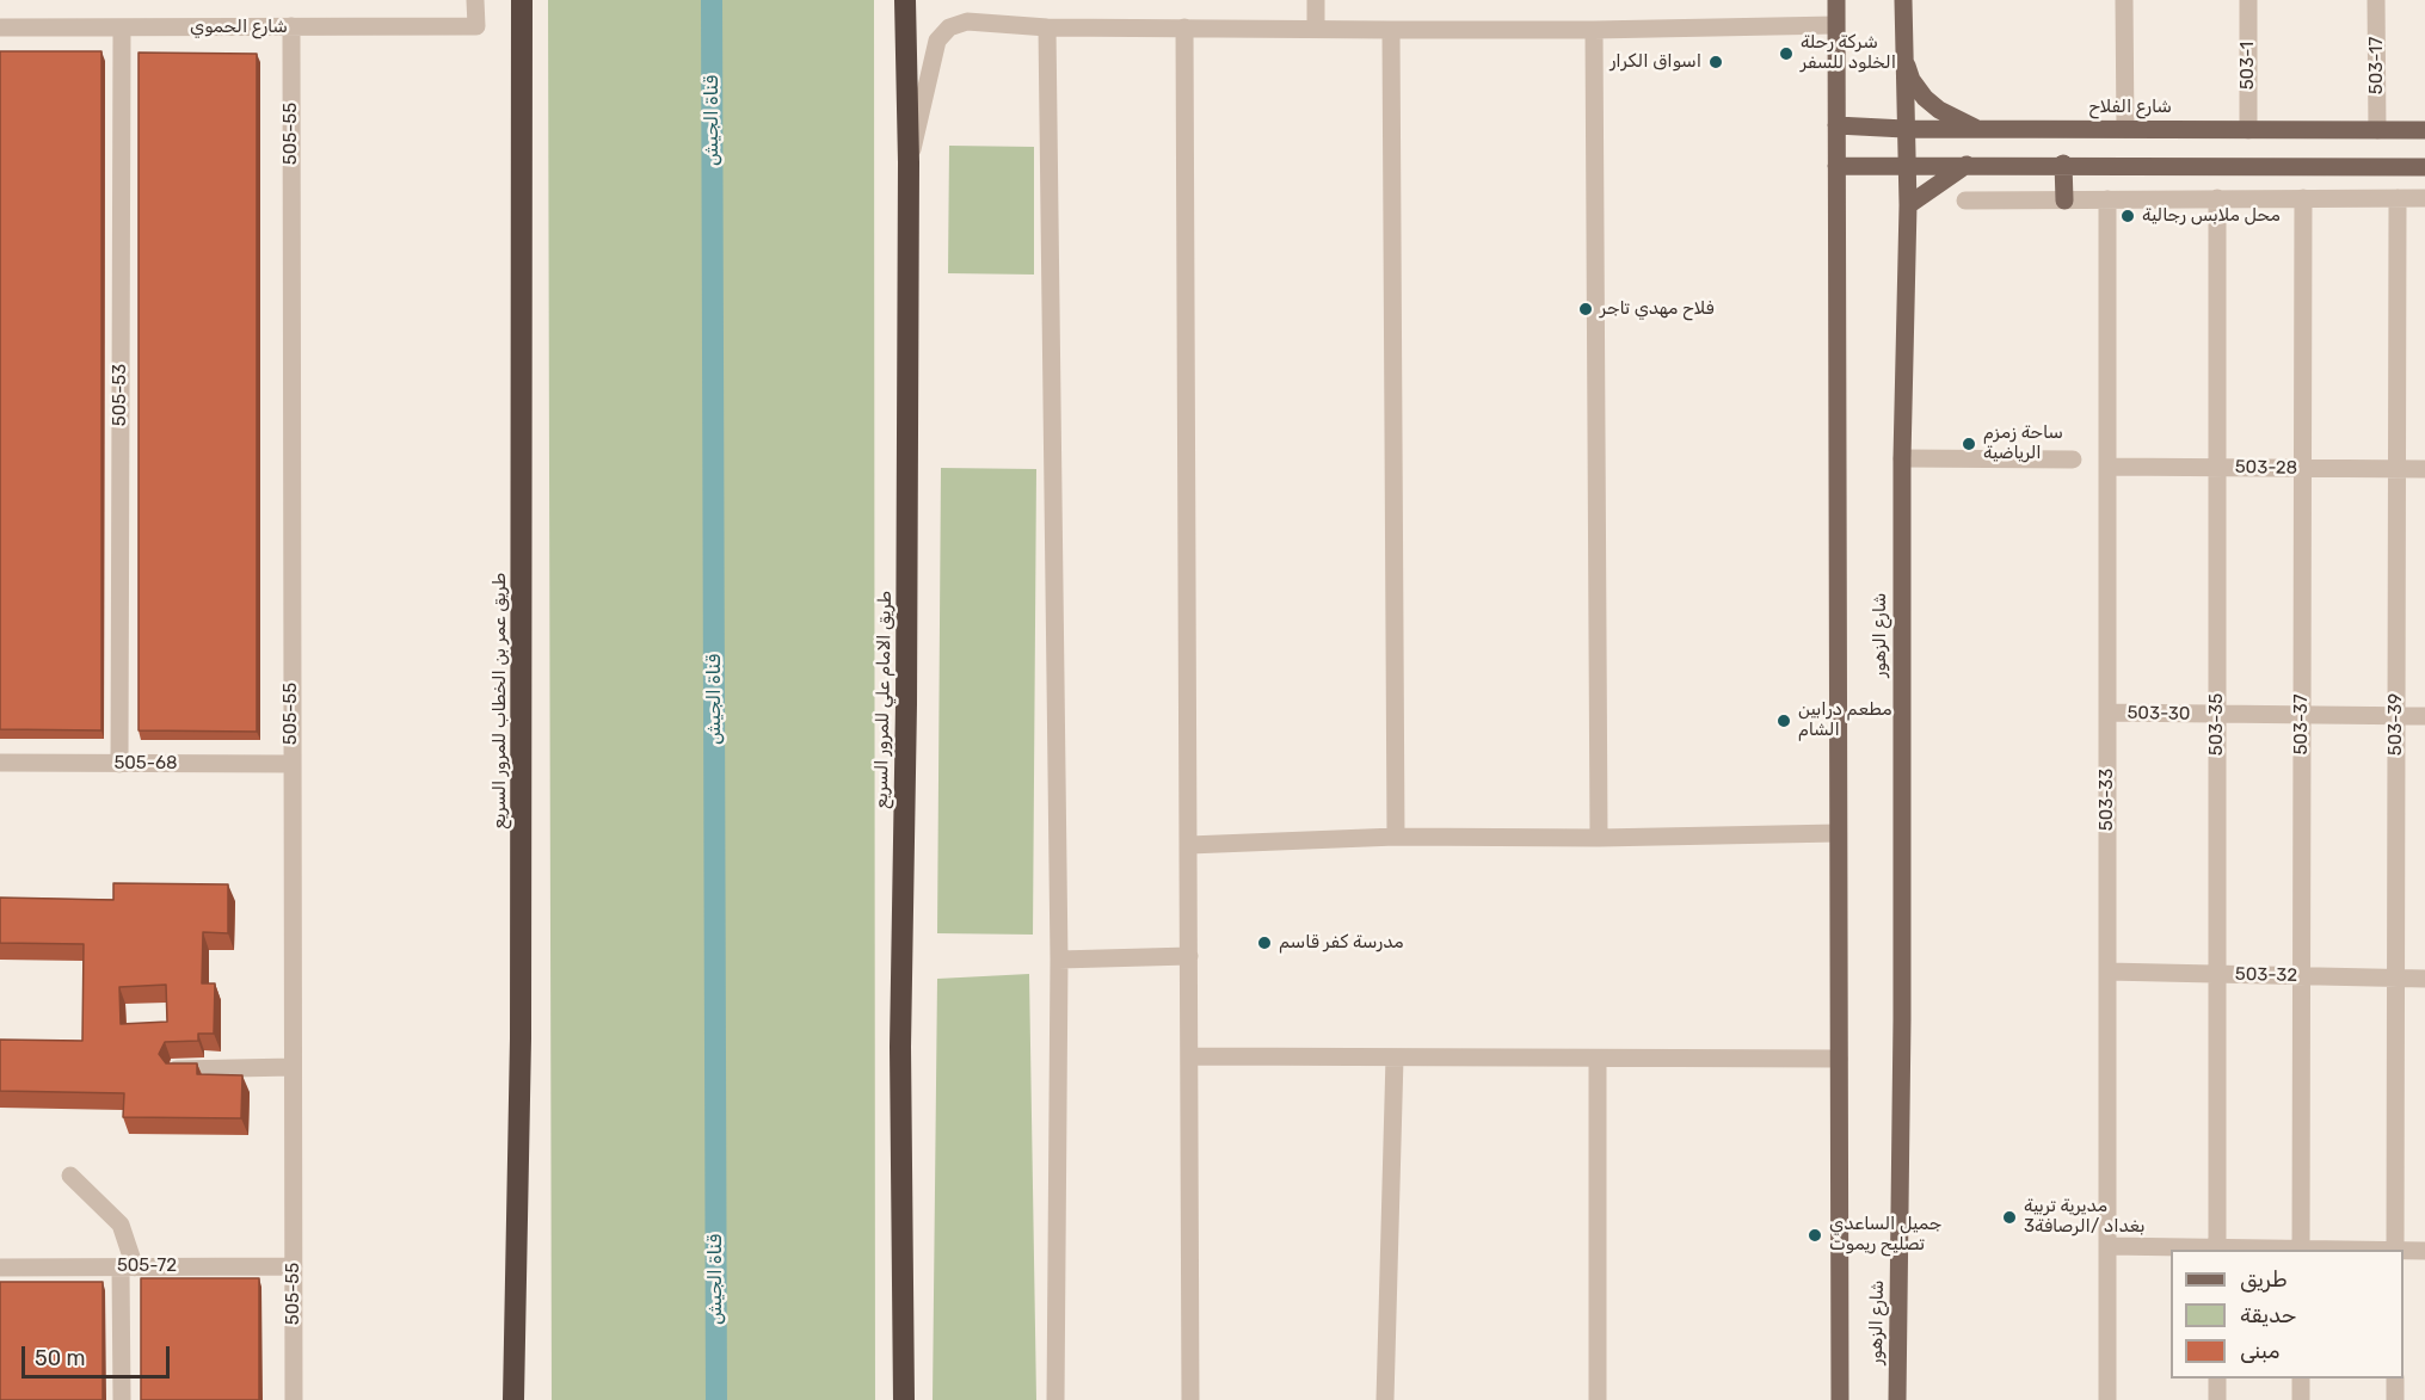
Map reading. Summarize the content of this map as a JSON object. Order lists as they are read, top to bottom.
{
  "streets": {
    "highway": ["طريق الامام علي للمرور السريع", "طريق عمر بن الخطاب للمرور السريع"],
    "main road": ["شارع الفلاح", "شارع الزهور"],
    "street": [
      "شارع الحموي",
      "503-1",
      "503-17",
      "505-55",
      "505-53",
      "503-28",
      "503-30",
      "503-35",
      "503-37",
      "503-39",
      "505-68",
      "503-33",
      "503-32",
      "505-72"
    ]
  },
  "crossings": [
    ["شارع الحموي", "505-55"],
    ["شارع الحموي", "505-53"],
    ["503-1", "شارع الفلاح"],
    ["503-17", "شارع الفلاح"],
    ["شارع الفلاح", "شارع الزهور"],
    ["505-55", "505-68"],
    ["505-55", "505-72"],
    ["505-53", "505-68"],
    ["503-28", "503-35"],
    ["503-28", "503-37"],
    ["503-28", "503-39"],
    ["503-28", "503-33"],
    ["503-30", "503-35"],
    ["503-30", "503-37"],
    ["503-30", "503-39"],
    ["503-30", "503-33"],
    ["503-35", "503-32"],
    ["503-37", "503-32"],
    ["503-39", "503-32"],
    ["503-33", "503-32"]
  ],
  "water": ["قناة الجيش"],
  "places": [
    "شركة رحلة الخلود للسفر",
    "اسواق الكرار",
    "محل ملابس رجالية",
    "فلاح مهدي تاجر",
    "ساحة زمزم الرياضية",
    "مطعم درابين الشام",
    "مدرسة كفر قاسم",
    "مديرية تربية بغداد /الرصافة3",
    "جميل الساعدي تصليح ريموت"
  ],
  "legend": ["طريق", "حديقة", "مبنى"],
  "scale_bar": "50 m"
}
